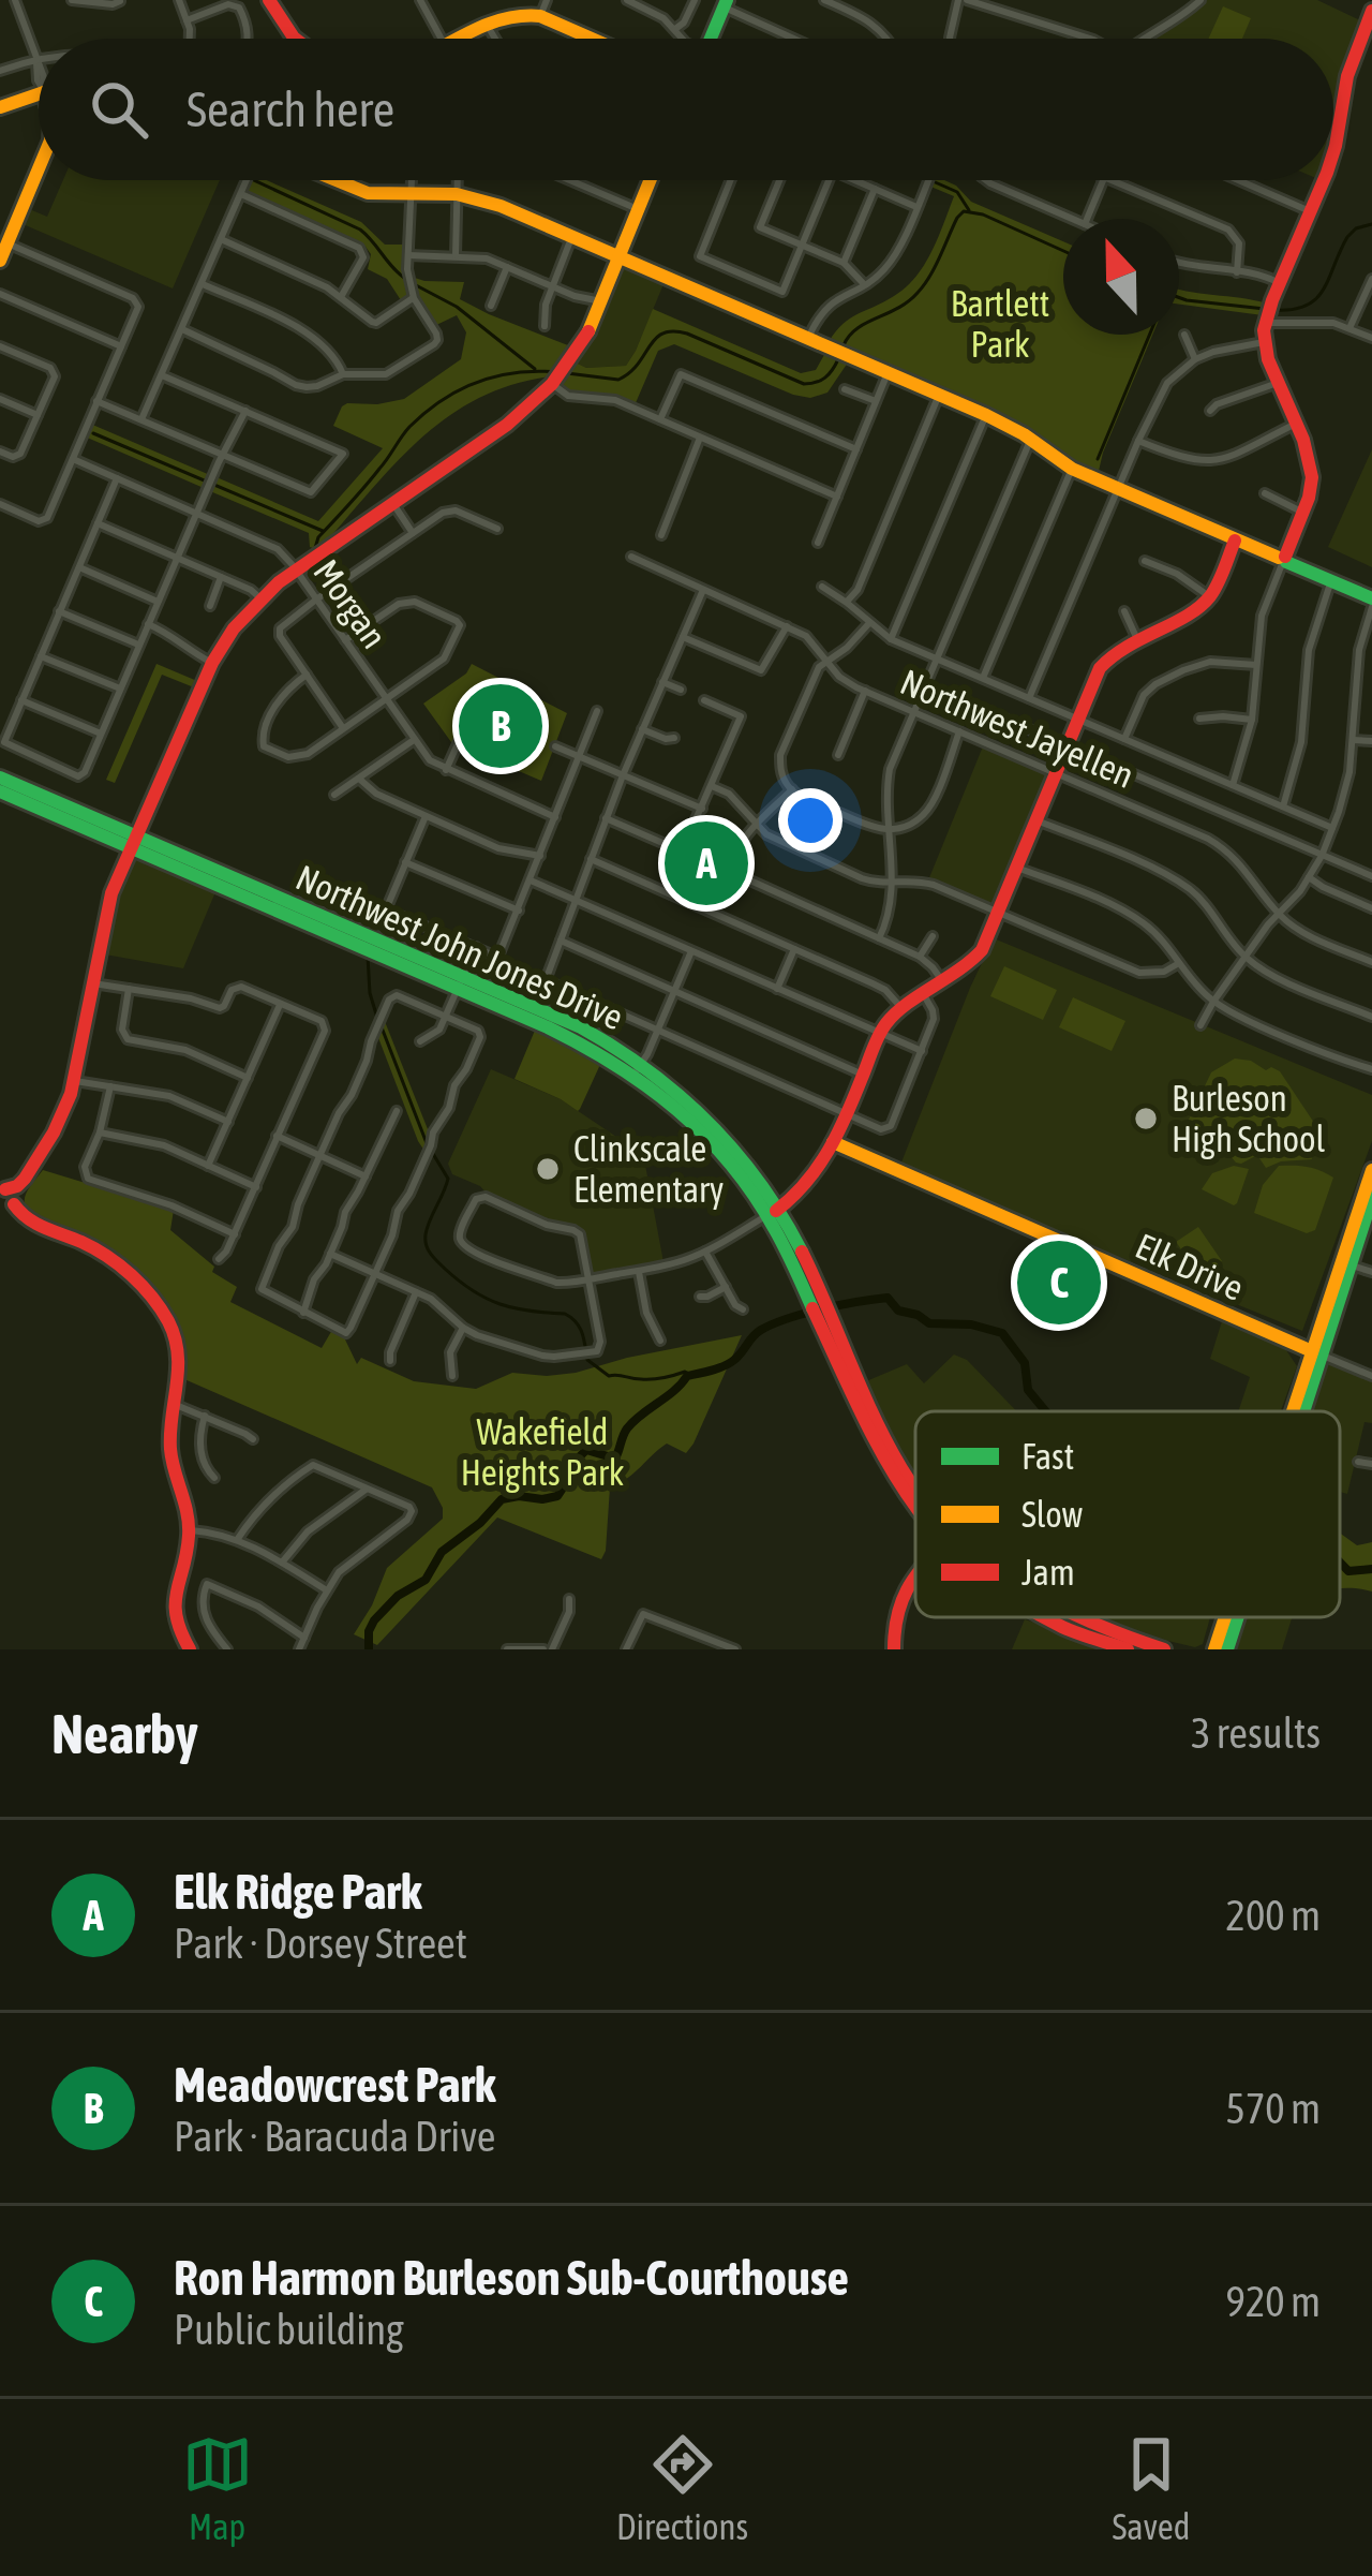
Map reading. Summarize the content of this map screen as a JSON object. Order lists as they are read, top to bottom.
{
  "streets": {
    "street": [
      "Morgan",
      "Northwest Jayellen",
      "Northwest John Jones Drive",
      "Elk Drive"
    ]
  },
  "parks": ["Bartlett Park", "Wakefield Heights Park"],
  "places": ["Burleson High School", "Clinkscale Elementary"],
  "legend": ["Fast", "Slow", "Jam"],
  "north": "top",
  "page": {
    "search": "Search here",
    "pins": ["B", "A", "C"],
    "heading": ["Nearby", "3 results"],
    "list": [
      {
        "mark": "A",
        "name": "Elk Ridge Park",
        "note": "Park · Dorsey Street",
        "value": "200 m"
      },
      {
        "mark": "B",
        "name": "Meadowcrest Park",
        "note": "Park · Baracuda Drive",
        "value": "570 m"
      },
      {
        "mark": "C",
        "name": "Ron Harmon Burleson Sub-Courthouse",
        "note": "Public building",
        "value": "920 m"
      }
    ],
    "nav": ["Map", "Directions", "Saved"]
  }
}
